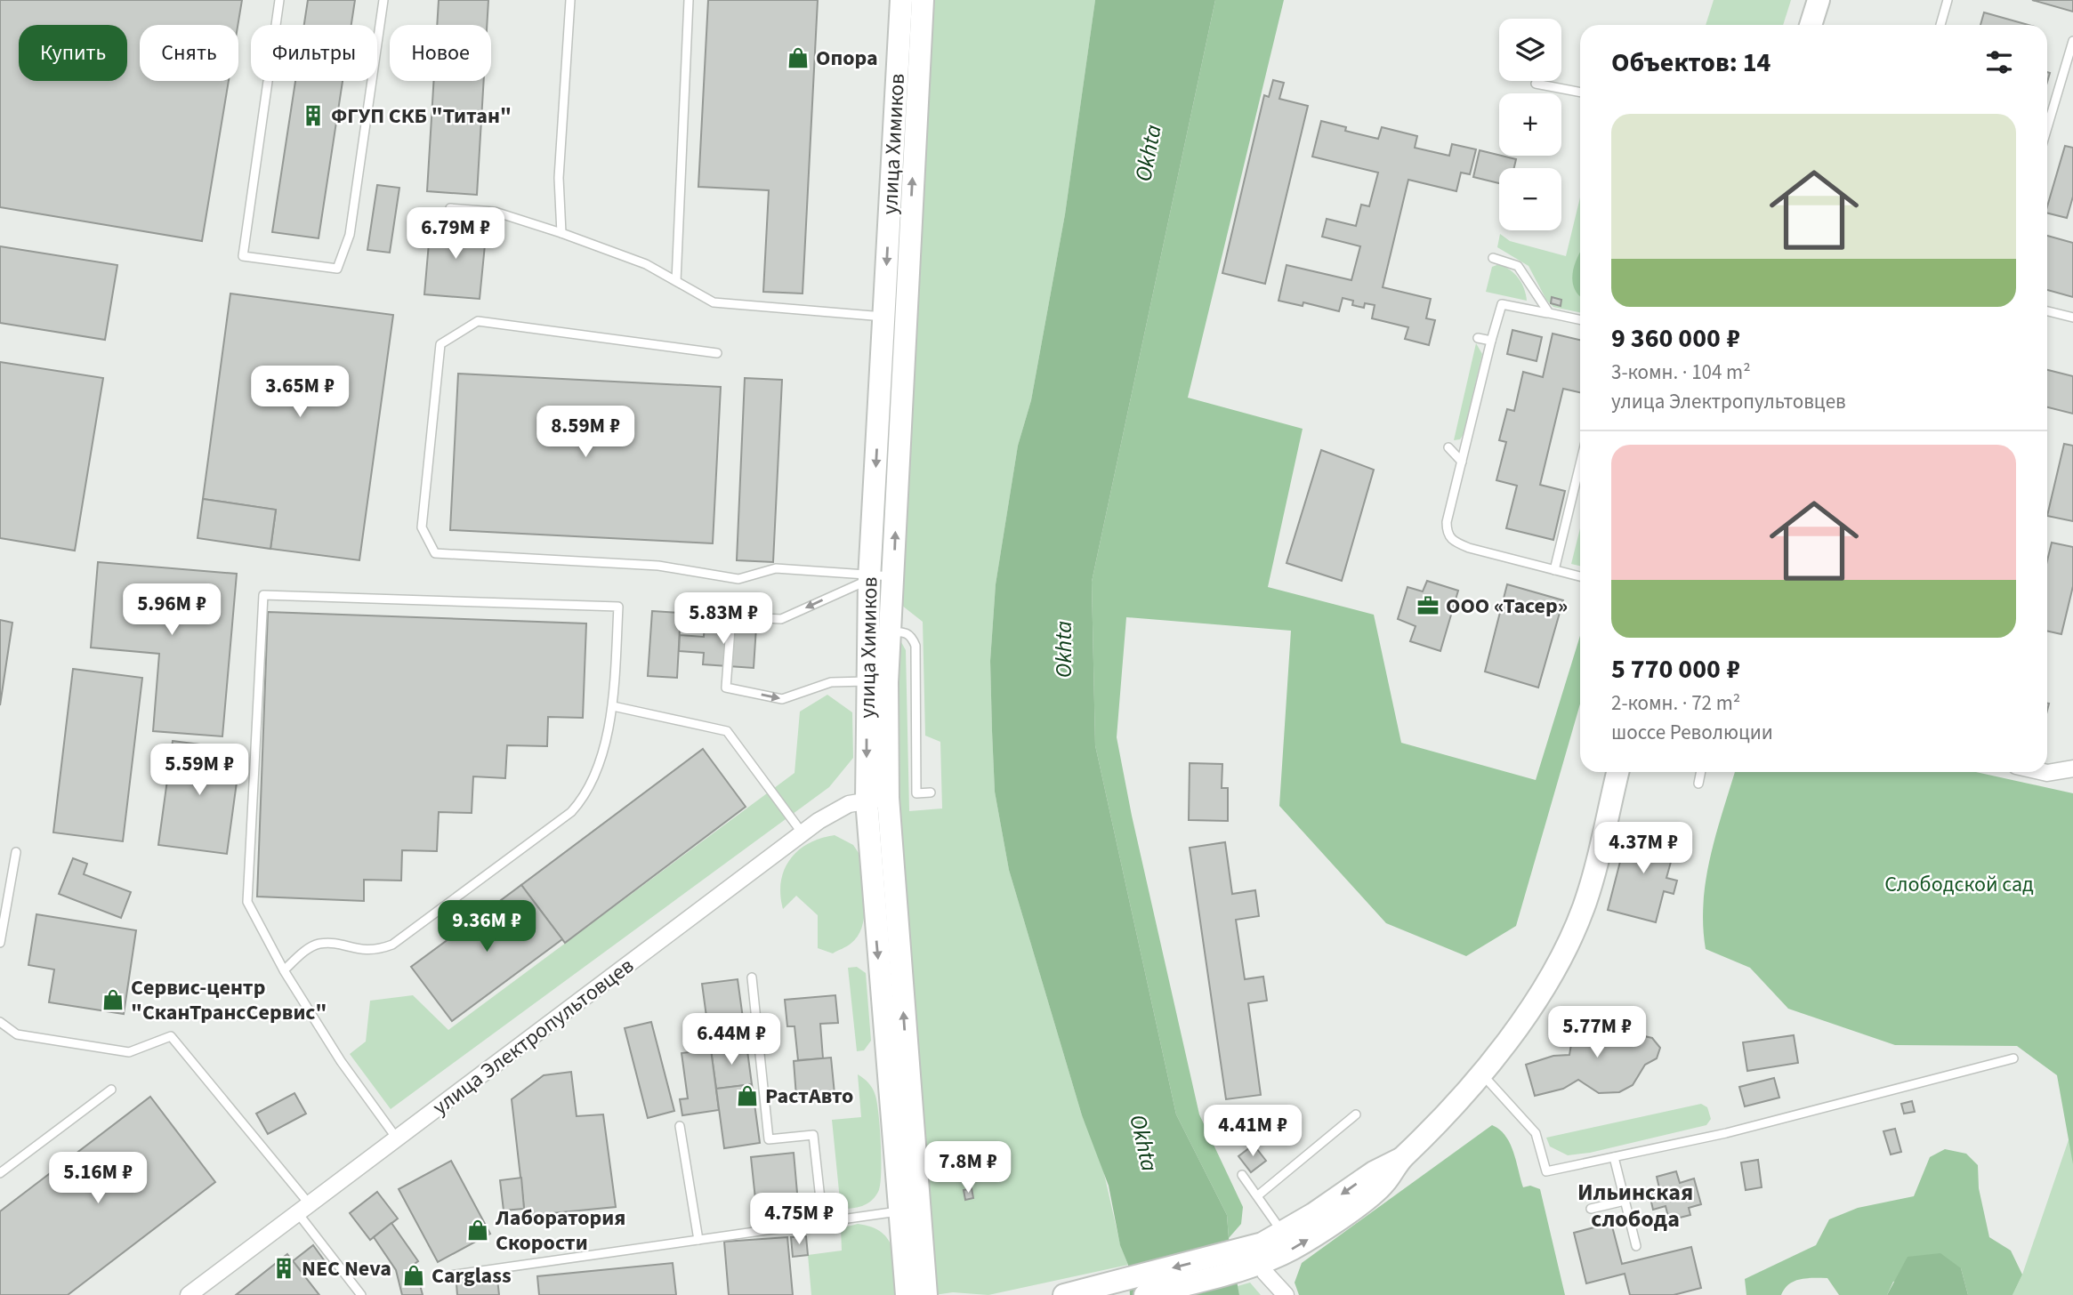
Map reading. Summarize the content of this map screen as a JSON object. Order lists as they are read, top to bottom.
{
  "streets": {
    "street": ["улица Химиков", "улица Электропультовцев"]
  },
  "crossings": [
    ["улица Химиков", "улица Электропультовцев"]
  ],
  "districts": ["Ильинская слобода"],
  "water": ["Okhta"],
  "parks": ["Слободской сад"],
  "places": {
    "shop": [
      "Опора",
      "Сервис-центр \"СканТрансСервис\"",
      "РастАвто",
      "Лаборатория Скорости",
      "Carglass"
    ],
    "building": ["ФГУП СКБ \"Титан\"", "NEC Neva"],
    "office": ["ООО «Тасер»"]
  },
  "page": {
    "map_buttons": ["+", "−"],
    "chip": [
      "Купить",
      "Снять",
      "Фильтры",
      "Новое"
    ],
    "heading": "Объектов: 14",
    "list": [
      {
        "name": "9 360 000 ₽",
        "note": "3-комн. · 104 m² · улица Электропультовцев"
      },
      {
        "name": "5 770 000 ₽",
        "note": "2-комн. · 72 m² · шоссе Революции"
      }
    ],
    "price": [
      "6.79M ₽",
      "3.65M ₽",
      "8.59M ₽",
      "5.96M ₽",
      "5.83M ₽",
      "5.59M ₽",
      "4.37M ₽",
      "9.36M ₽",
      "5.77M ₽",
      "6.44M ₽",
      "4.41M ₽",
      "7.8M ₽",
      "5.16M ₽",
      "4.75M ₽"
    ]
  }
}
